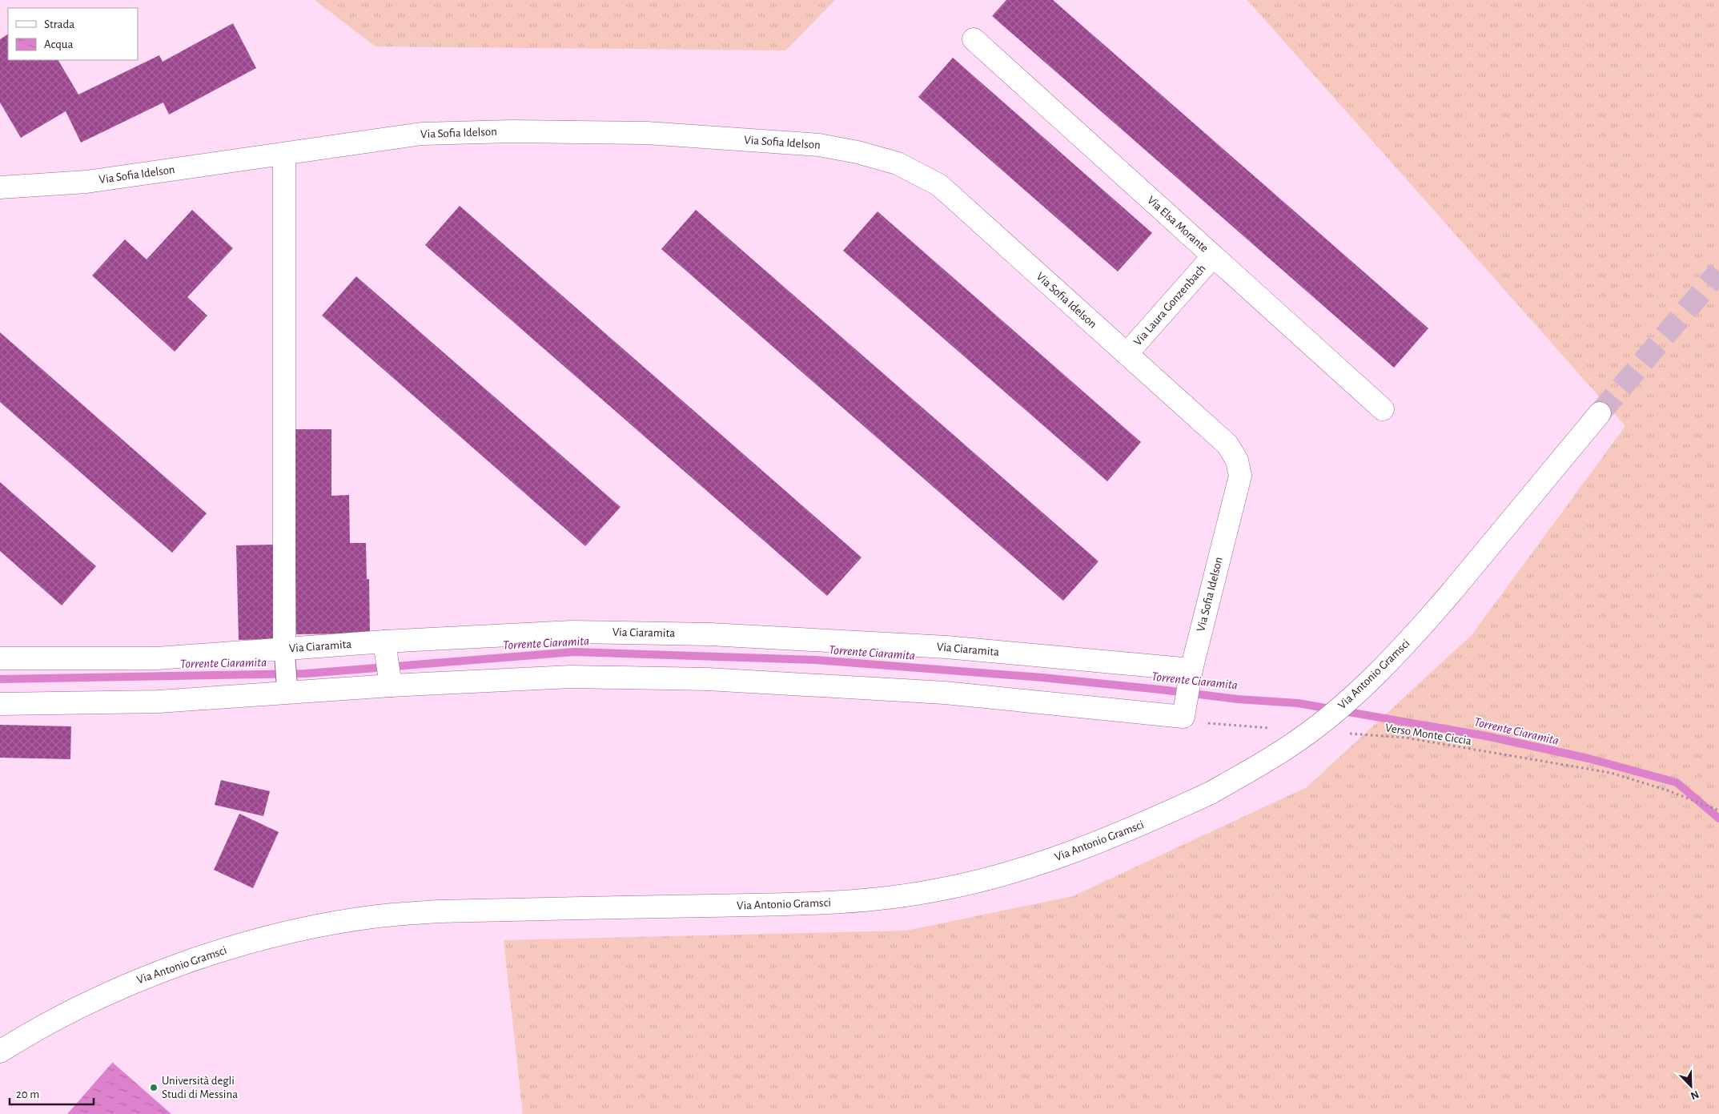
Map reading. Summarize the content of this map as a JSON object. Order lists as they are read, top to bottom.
{
  "streets": {
    "street": [
      "Via Sofia Idelson",
      "Via Elsa Morante",
      "Via Laura Gonzenbach",
      "Via Ciaramita",
      "Via Antonio Gramsci"
    ],
    "path": ["Verso Monte Ciccia"]
  },
  "crossings": [
    ["Via Sofia Idelson", "Via Laura Gonzenbach"],
    ["Via Sofia Idelson", "Via Ciaramita"],
    ["Via Elsa Morante", "Via Laura Gonzenbach"]
  ],
  "water": ["Torrente Ciaramita"],
  "places": ["Università degli Studi di Messina"],
  "legend": ["Strada", "Acqua"],
  "scale_bar": "20 m",
  "north": "bottom right"
}
